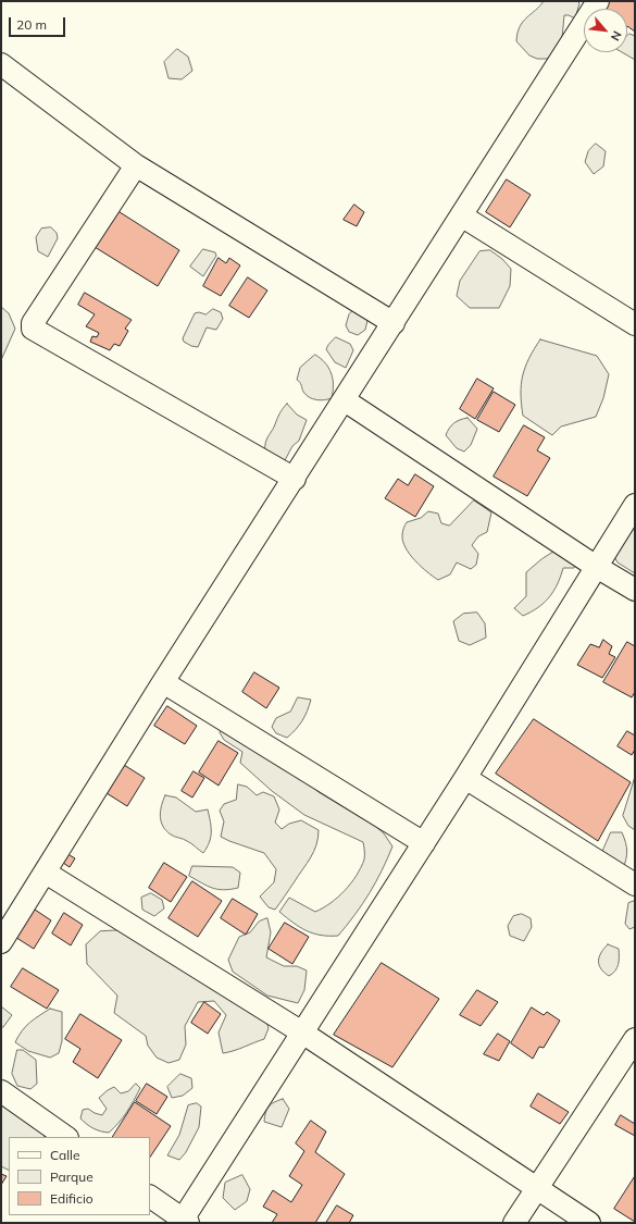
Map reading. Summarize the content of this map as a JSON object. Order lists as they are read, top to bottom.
{
  "legend": ["Calle", "Parque", "Edificio"],
  "scale_bar": "20 m",
  "north": "bottom right"
}
